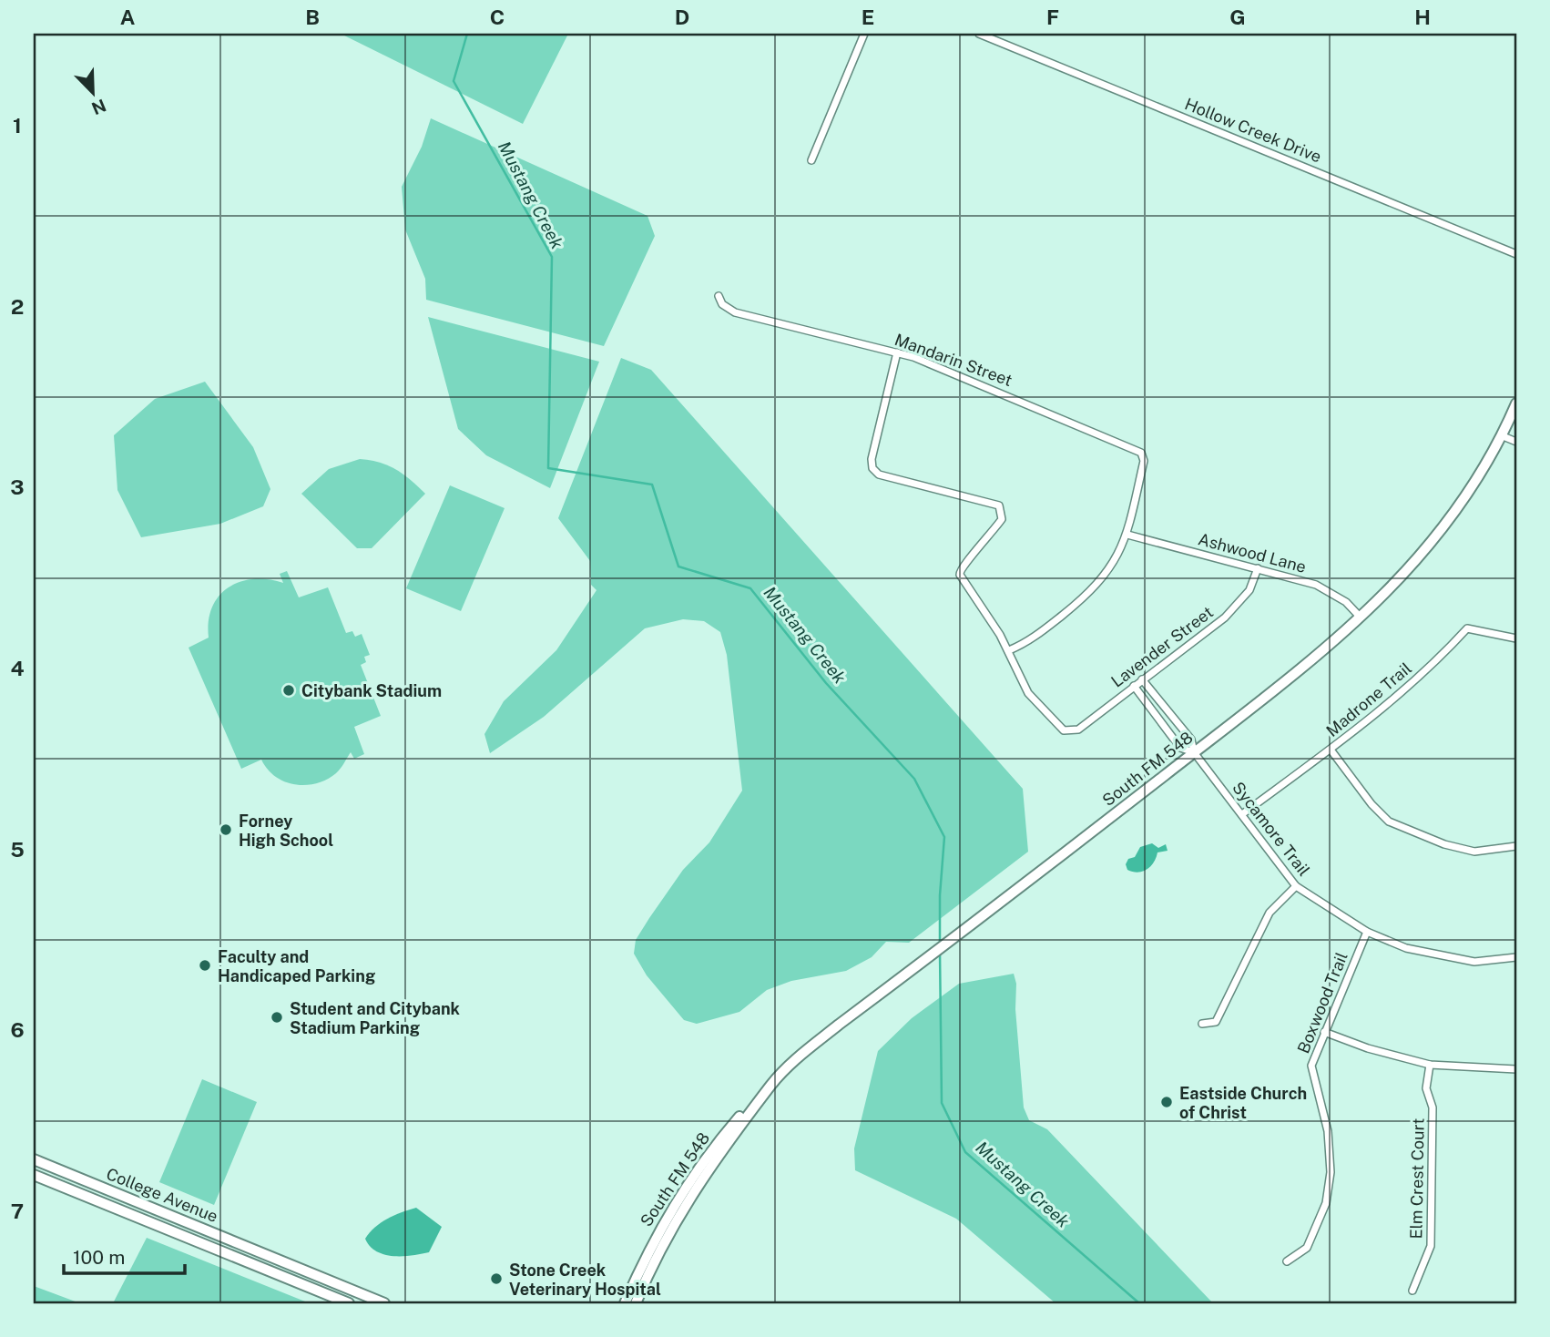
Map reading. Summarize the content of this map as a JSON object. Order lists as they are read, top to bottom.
{
  "streets": {
    "main road": ["South FM 548", "College Avenue"],
    "street": [
      "Hollow Creek Drive",
      "Mandarin Street",
      "Ashwood Lane",
      "Lavender Street",
      "Madrone Trail",
      "Sycamore Trail",
      "Boxwood Trail",
      "Elm Crest Court"
    ]
  },
  "crossings": [
    ["Mandarin Street", "Ashwood Lane"],
    ["Ashwood Lane", "Lavender Street"],
    ["Ashwood Lane", "South FM 548"],
    ["Lavender Street", "Sycamore Trail"],
    ["Madrone Trail", "Sycamore Trail"],
    ["South FM 548", "Sycamore Trail"],
    ["Sycamore Trail", "Boxwood Trail"]
  ],
  "water": ["Mustang Creek"],
  "places": [
    "Citybank Stadium",
    "Forney High School",
    "Faculty and Handicaped Parking",
    "Student and Citybank Stadium Parking",
    "Eastside Church of Christ",
    "Stone Creek Veterinary Hospital"
  ],
  "scale_bar": "100 m",
  "north": "bottom right",
  "grid": {
    "columns": [
      "A",
      "B",
      "C",
      "D",
      "E",
      "F",
      "G",
      "H"
    ],
    "rows": [
      "1",
      "2",
      "3",
      "4",
      "5",
      "6",
      "7"
    ]
  }
}
